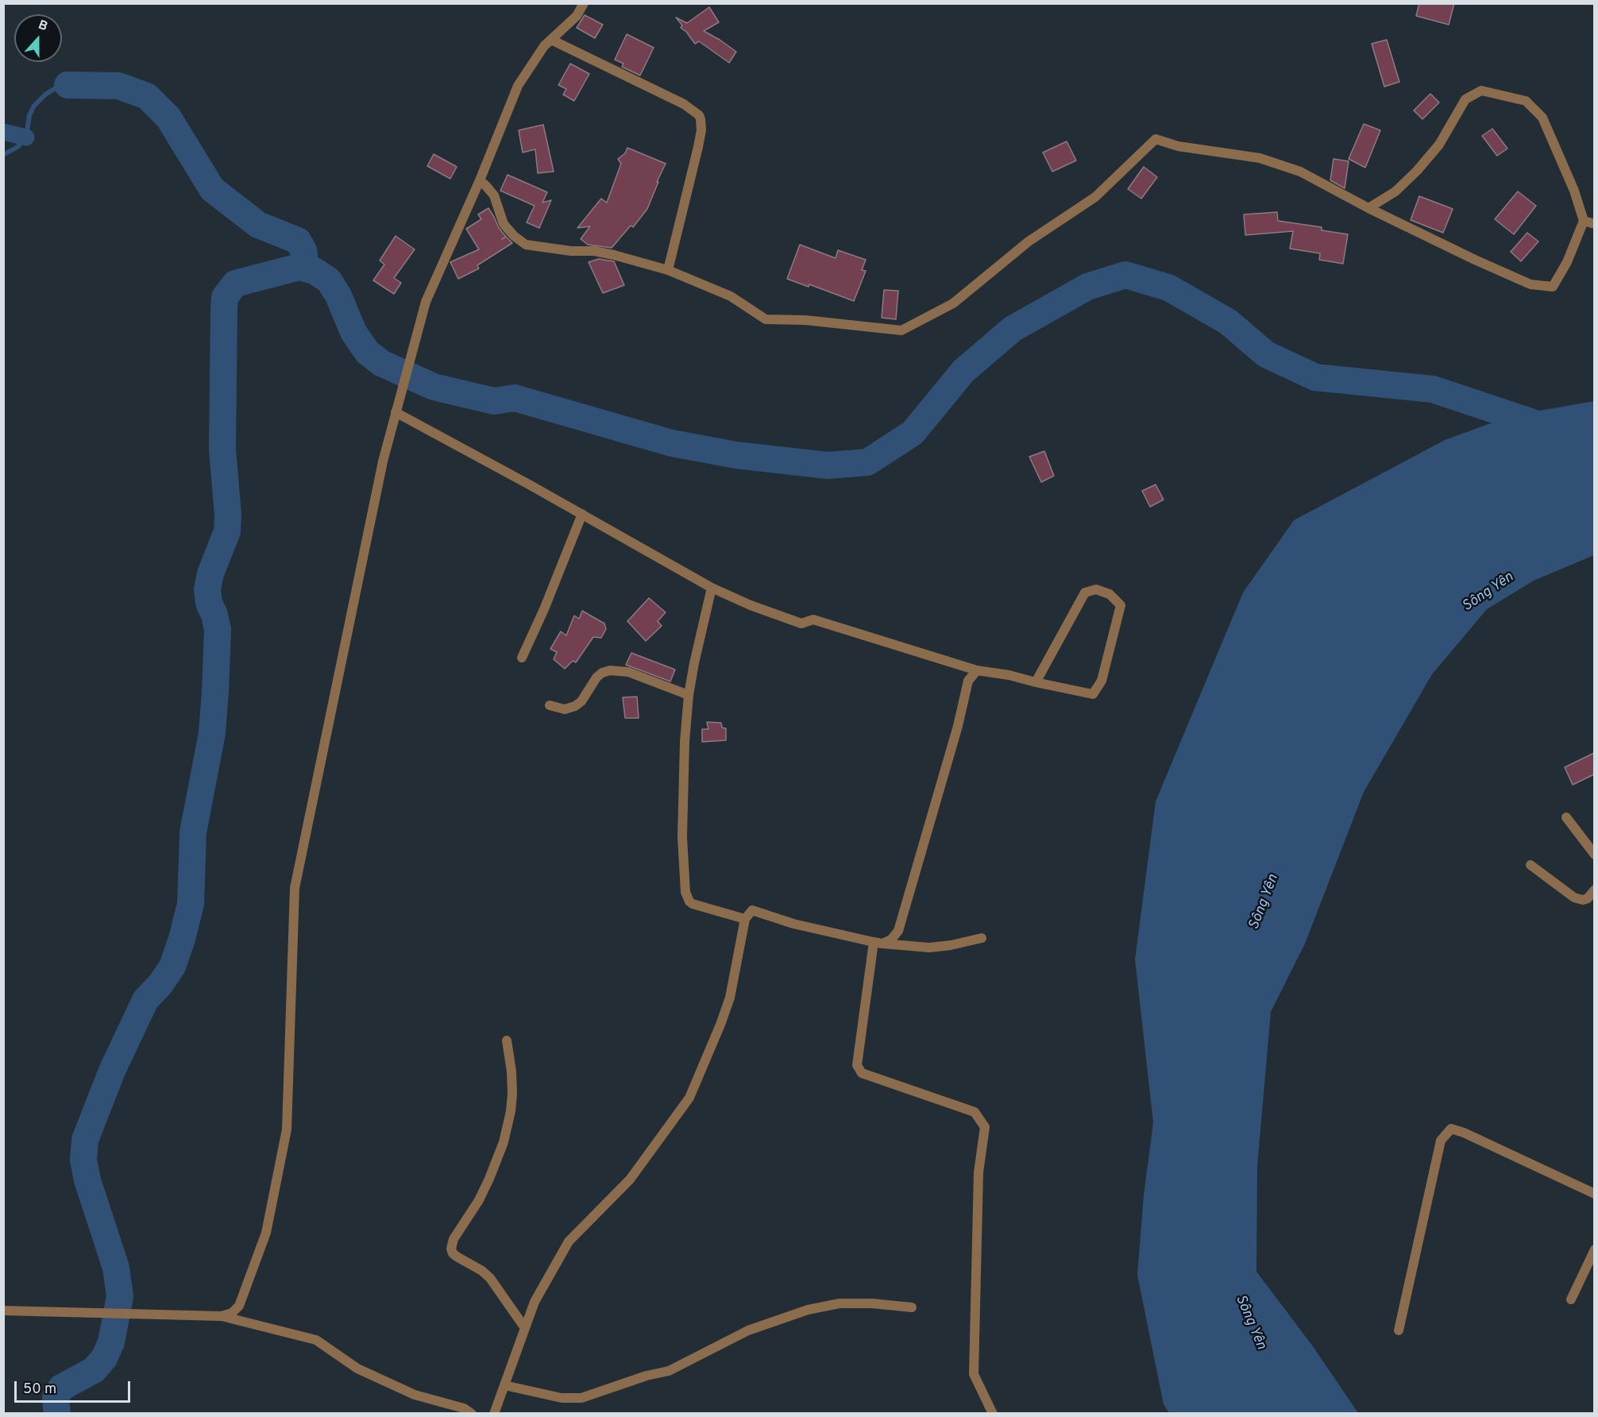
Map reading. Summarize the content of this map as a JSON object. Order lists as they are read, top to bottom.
{
  "water": ["Sông Yên"],
  "scale_bar": "50 m",
  "north": "top"
}
